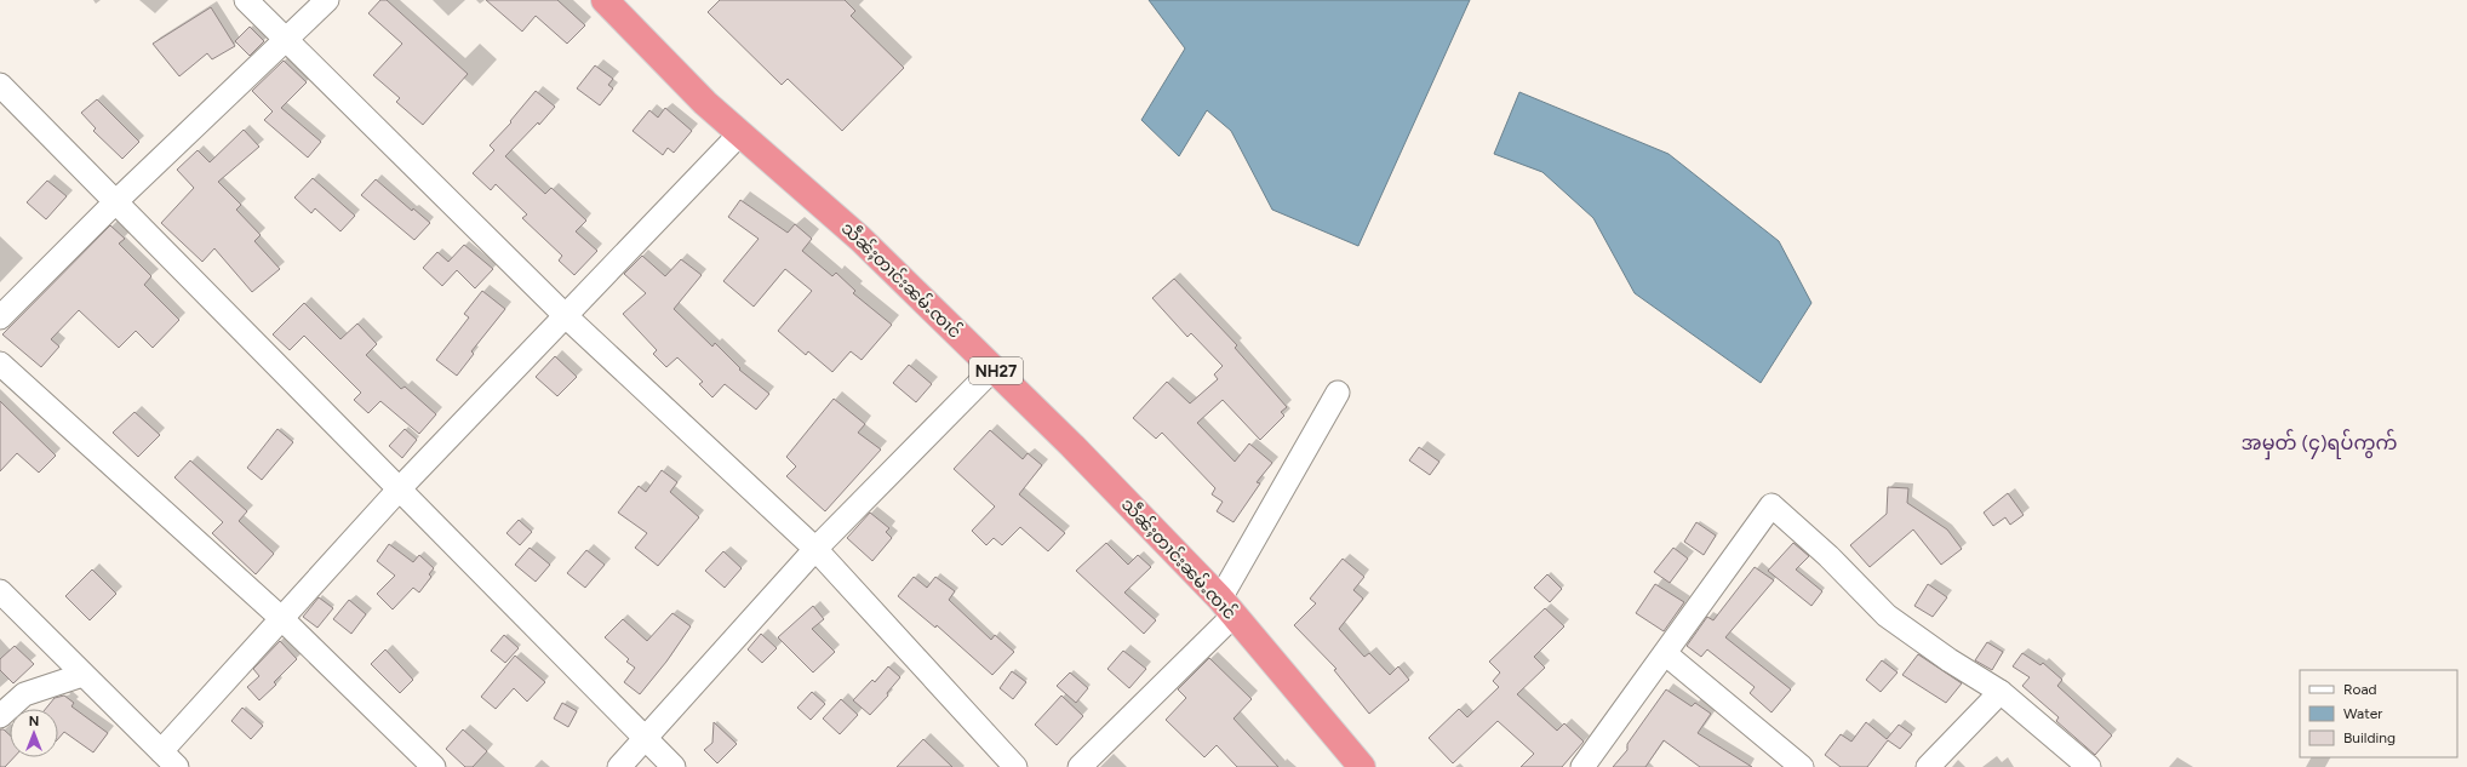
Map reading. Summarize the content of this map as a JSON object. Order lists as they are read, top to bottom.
{
  "streets": {
    "highway": ["သဵၼ်ႈတၢင်းၼမ်ႉၸၢင်", "NH27"]
  },
  "districts": ["အမှတ် (၄)ရပ်ကွက်"],
  "legend": ["Road", "Water", "Building"],
  "north": "top"
}
